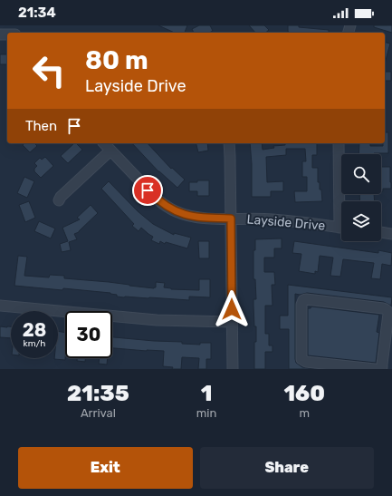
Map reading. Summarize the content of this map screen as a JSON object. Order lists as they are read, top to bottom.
{
  "streets": {
    "street": ["Layside Drive"]
  },
  "page": {
    "status": "21:34",
    "turn": ["80 m", "Layside Drive"],
    "then": "Then",
    "speed": "28 km/h",
    "limit": "30",
    "eta": [
      "21:35",
      "Arrival",
      "1",
      "min",
      "160",
      "m"
    ],
    "buttons": ["Exit", "Share"]
  }
}
